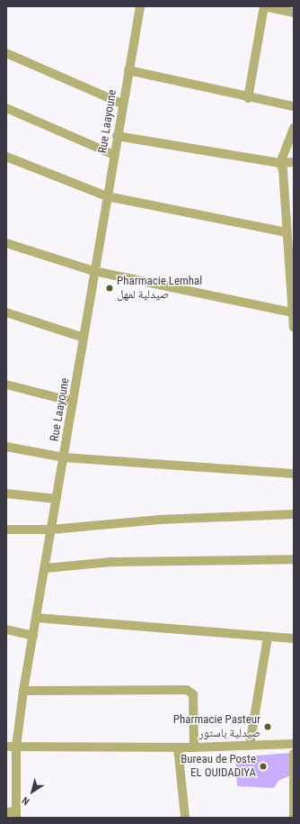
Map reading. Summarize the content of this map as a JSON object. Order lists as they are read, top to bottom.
{
  "streets": {
    "street": ["Rue Laayoune"]
  },
  "places": ["Pharmacie Lemhal صيدلية لمهل", "Pharmacie Pasteur صيدلية باستور", "Bureau de Poste EL OUIDADIYA"],
  "north": "bottom left"
}
